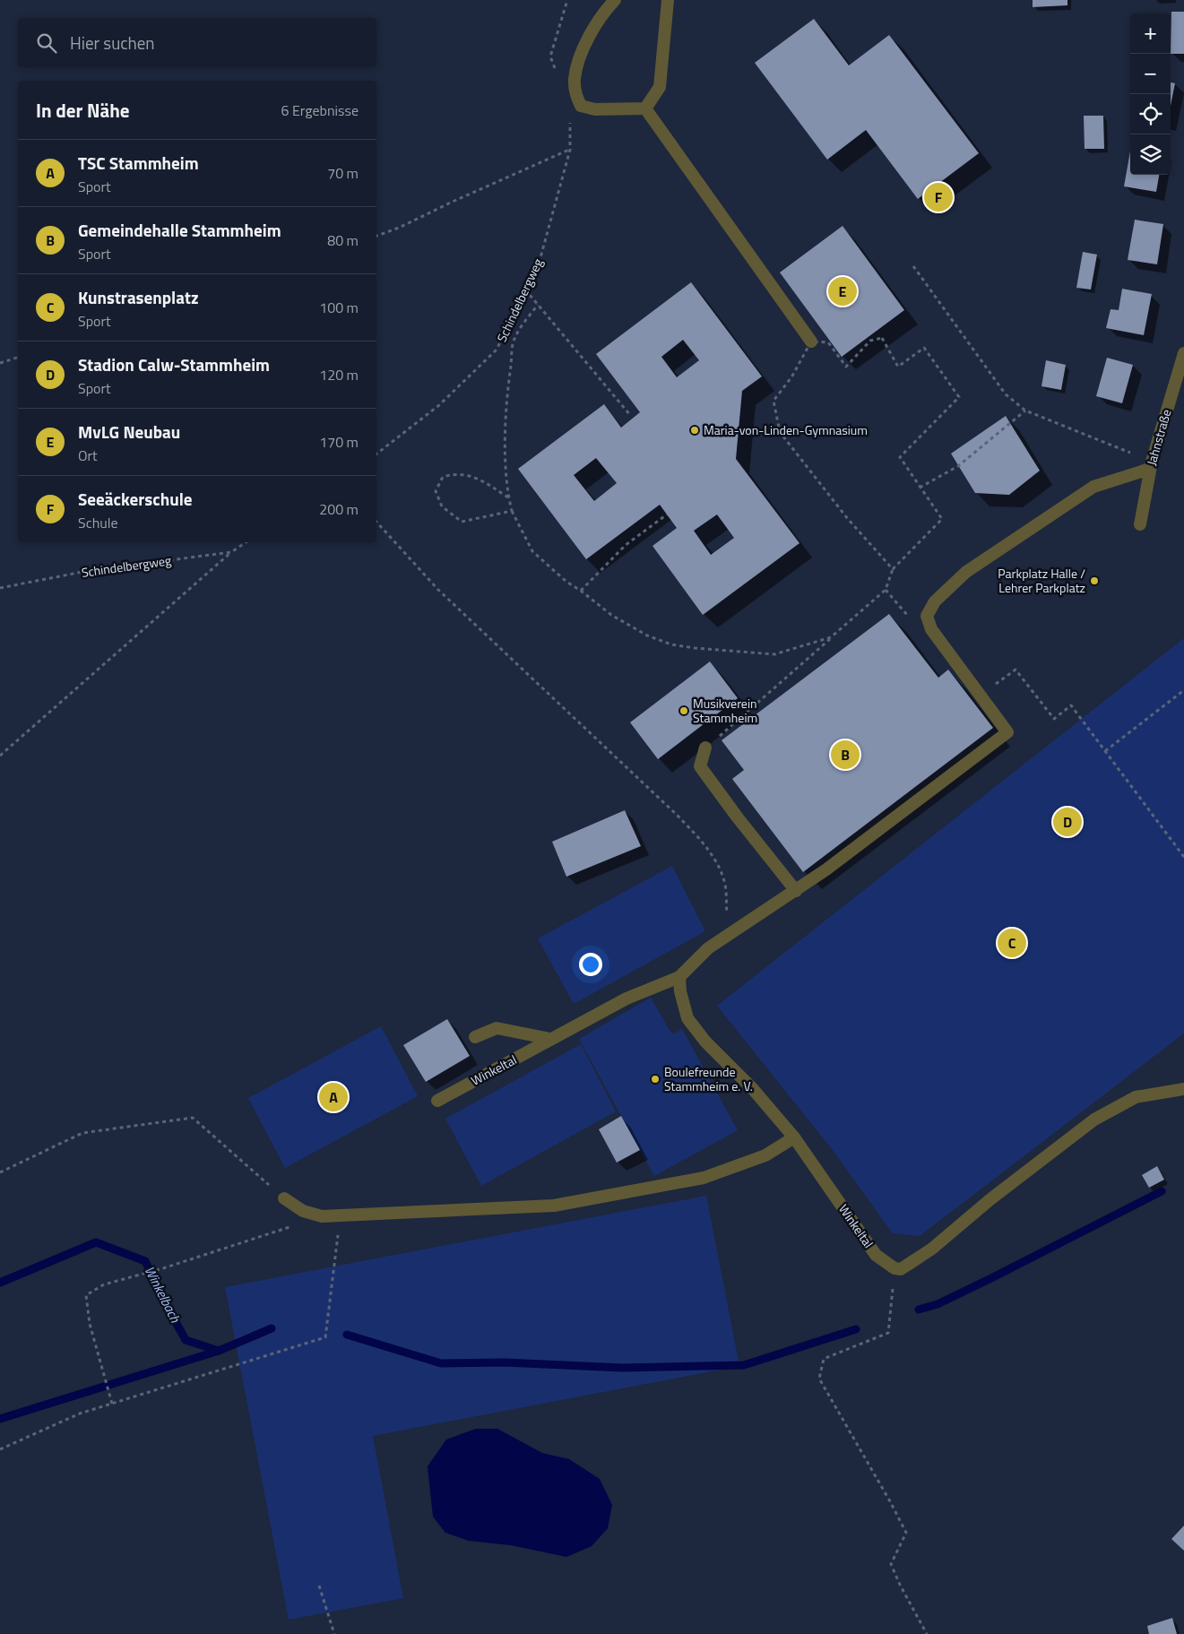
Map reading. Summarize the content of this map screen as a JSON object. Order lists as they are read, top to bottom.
{
  "streets": {
    "street": ["Jahnstraße", "Winkeltal"],
    "path": ["Schindelbergweg"]
  },
  "crossings": [
    ["Jahnstraße", "Winkeltal"]
  ],
  "water": ["Winkelbach"],
  "places": [
    "Maria-von-Linden-Gymnasium",
    "Parkplatz Halle / Lehrer Parkplatz",
    "Musikverein Stammheim",
    "Boulefreunde Stammheim e. V."
  ],
  "page": {
    "map_buttons": ["+", "−"],
    "search": "Hier suchen",
    "heading": ["In der Nähe", "6 Ergebnisse"],
    "list": [
      {
        "mark": "A",
        "name": "TSC Stammheim",
        "note": "Sport",
        "value": "70 m"
      },
      {
        "mark": "B",
        "name": "Gemeindehalle Stammheim",
        "note": "Sport",
        "value": "80 m"
      },
      {
        "mark": "C",
        "name": "Kunstrasenplatz",
        "note": "Sport",
        "value": "100 m"
      },
      {
        "mark": "D",
        "name": "Stadion Calw-Stammheim",
        "note": "Sport",
        "value": "120 m"
      },
      {
        "mark": "E",
        "name": "MvLG Neubau",
        "note": "Ort",
        "value": "170 m"
      },
      {
        "mark": "F",
        "name": "Seeäckerschule",
        "note": "Schule",
        "value": "200 m"
      }
    ],
    "pins": [
      "F",
      "E",
      "B",
      "D",
      "C",
      "A"
    ]
  }
}
